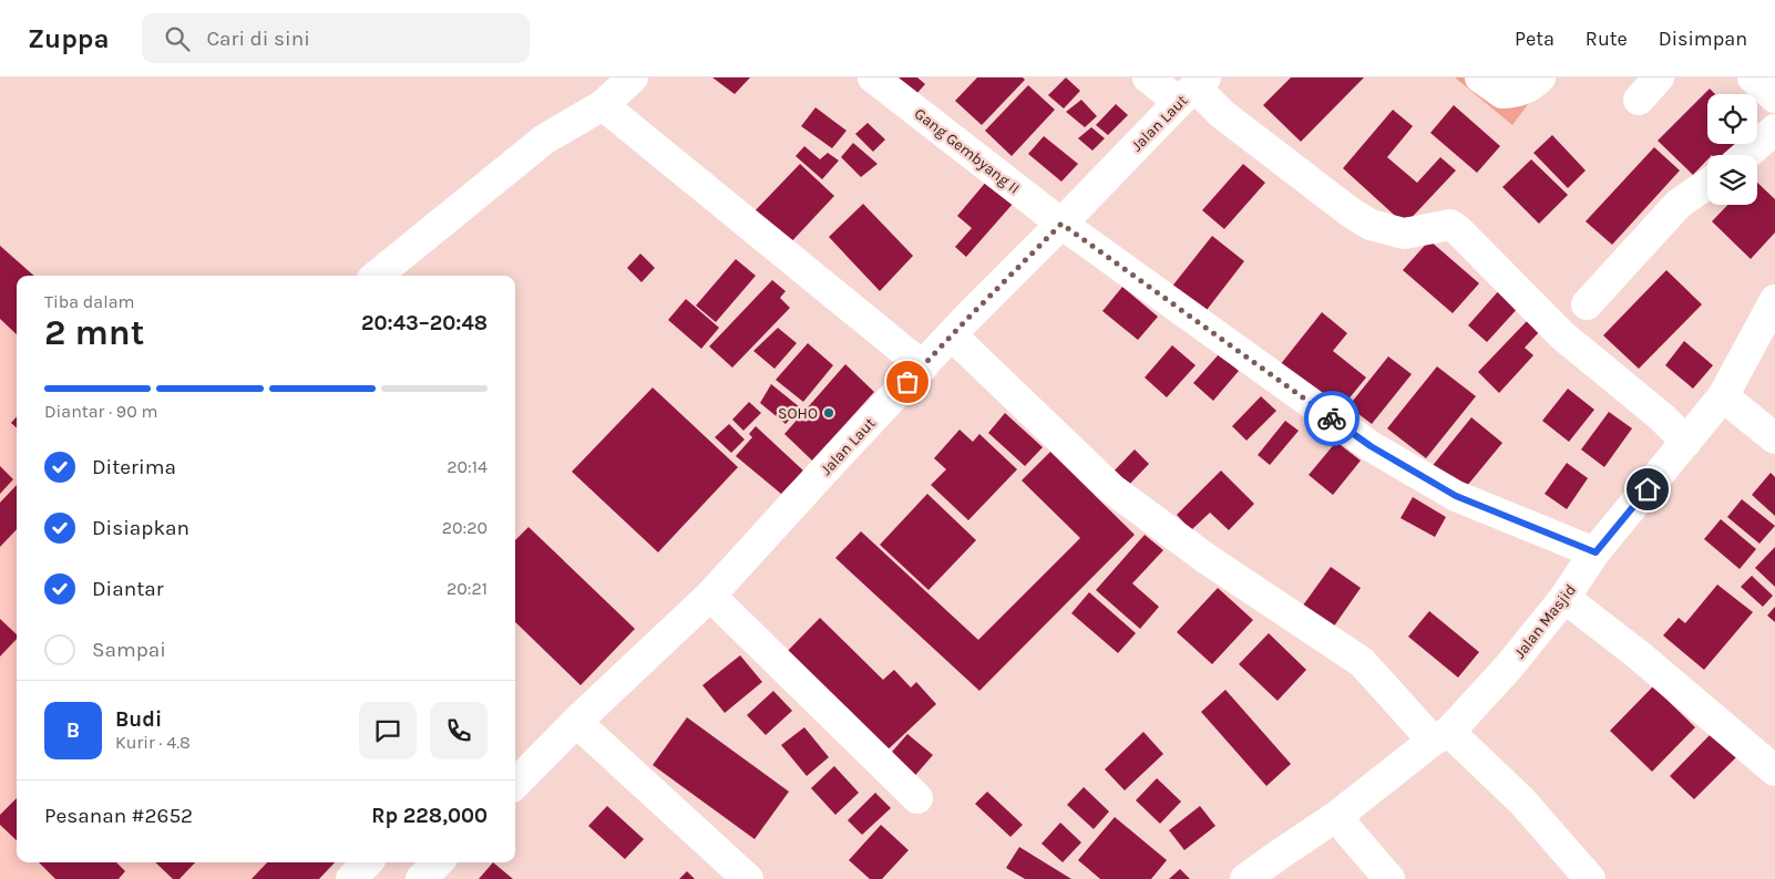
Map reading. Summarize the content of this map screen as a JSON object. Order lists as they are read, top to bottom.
{
  "streets": {
    "street": ["Jalan Laut", "Gang Gembyang II", "Jalan Masjid"]
  },
  "crossings": [
    ["Jalan Laut", "Gang Gembyang II"],
    ["Gang Gembyang II", "Jalan Masjid"]
  ],
  "places": ["SOHO"],
  "page": {
    "header": "Zuppa",
    "search": "Cari di sini",
    "nav": ["Peta", "Rute", "Disimpan"],
    "heading": ["2 mnt", "Tiba dalam", "20:43–20:48"],
    "panel": [
      "Budi",
      "Kurir · 4.8",
      "Pesanan #2652",
      "Rp 228,000"
    ],
    "bar": "Diantar · 90 m",
    "list": [
      ["Diterima", "20:14"],
      ["Disiapkan", "20:20"],
      ["Diantar", "20:21"],
      "Sampai"
    ],
    "round": "B"
  }
}
